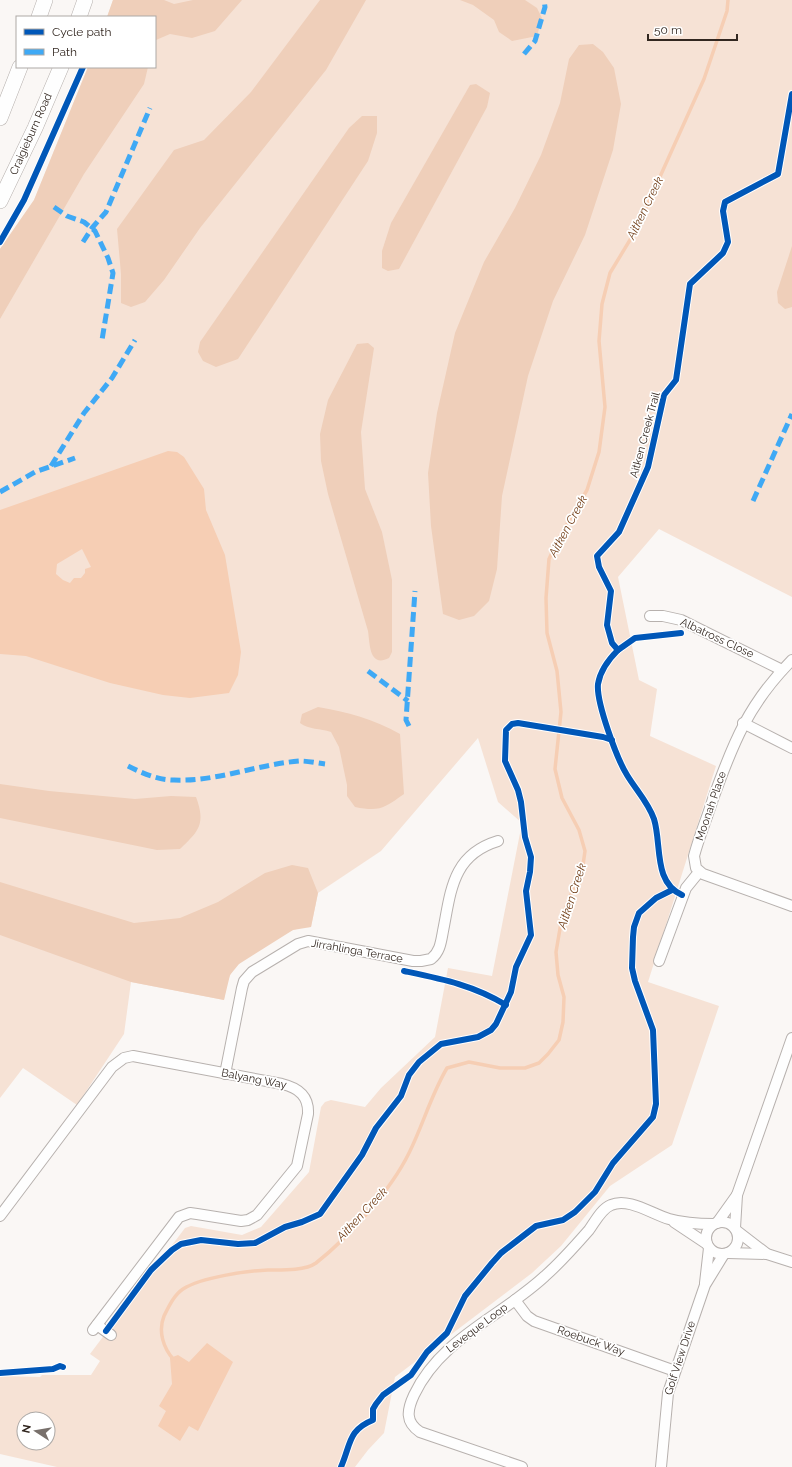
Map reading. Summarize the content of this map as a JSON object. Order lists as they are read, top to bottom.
{
  "streets": {
    "main road": ["Craigieburn Road"],
    "street": [
      "Albatross Close",
      "Moonah Place",
      "Jirrahlinga Terrace",
      "Balyang Way",
      "Leveque Loop",
      "Roebuck Way",
      "Golf View Drive"
    ],
    "cycle path": ["Aitken Creek Trail"]
  },
  "crossings": [
    ["Albatross Close", "Moonah Place"],
    ["Jirrahlinga Terrace", "Balyang Way"],
    ["Leveque Loop", "Roebuck Way"],
    ["Leveque Loop", "Golf View Drive"],
    ["Roebuck Way", "Golf View Drive"]
  ],
  "water": ["Aitken Creek"],
  "legend": ["Cycle path", "Path"],
  "scale_bar": "50 m",
  "north": "left"
}
